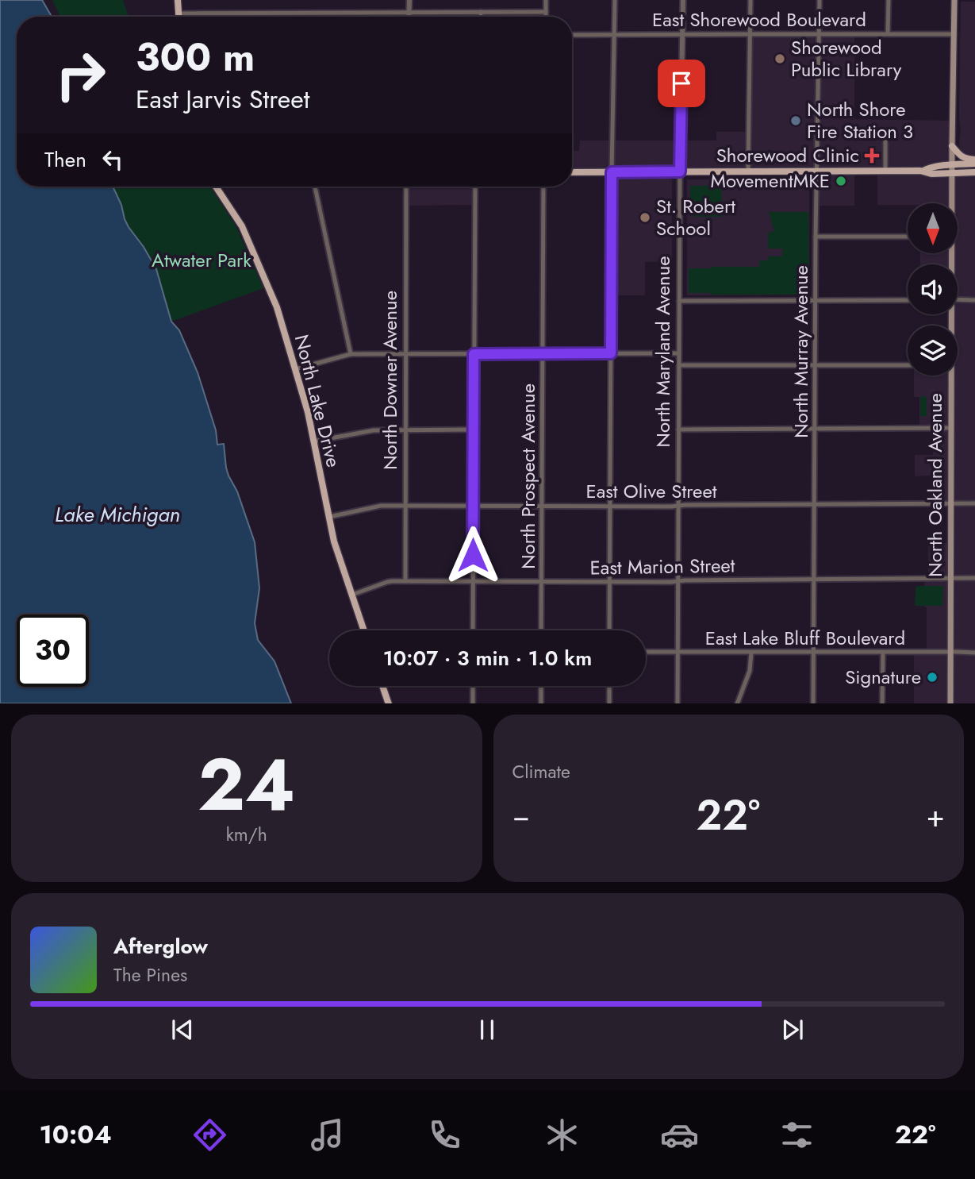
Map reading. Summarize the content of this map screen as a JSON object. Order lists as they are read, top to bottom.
{
  "streets": {
    "main road": ["North Lake Drive", "North Oakland Avenue"],
    "street": [
      "East Shorewood Boulevard",
      "North Maryland Avenue",
      "North Murray Avenue",
      "North Downer Avenue",
      "North Prospect Avenue",
      "East Olive Street",
      "East Marion Street",
      "East Lake Bluff Boulevard"
    ]
  },
  "crossings": [
    ["East Shorewood Boulevard", "North Maryland Avenue"],
    ["East Shorewood Boulevard", "North Murray Avenue"],
    ["East Shorewood Boulevard", "North Oakland Avenue"],
    ["North Maryland Avenue", "East Olive Street"],
    ["North Maryland Avenue", "East Marion Street"],
    ["North Maryland Avenue", "East Lake Bluff Boulevard"],
    ["North Murray Avenue", "East Olive Street"],
    ["North Murray Avenue", "East Marion Street"],
    ["North Murray Avenue", "East Lake Bluff Boulevard"],
    ["North Downer Avenue", "East Olive Street"],
    ["North Downer Avenue", "East Marion Street"],
    ["North Lake Drive", "East Olive Street"],
    ["North Lake Drive", "East Marion Street"],
    ["North Prospect Avenue", "East Olive Street"],
    ["North Prospect Avenue", "East Marion Street"],
    ["North Oakland Avenue", "East Olive Street"],
    ["North Oakland Avenue", "East Marion Street"],
    ["North Oakland Avenue", "East Lake Bluff Boulevard"]
  ],
  "water": ["Lake Michigan"],
  "parks": ["Atwater Park"],
  "places": {
    "other": [
      "Shorewood Public Library",
      "North Shore Fire Station 3",
      "MovementMKE",
      "St. Robert School",
      "Signature"
    ],
    "health": ["Shorewood Clinic"]
  },
  "north": "bottom",
  "page": {
    "turn": ["300 m", "East Jarvis Street"],
    "then": "Then",
    "limit": "30",
    "trip": "10:07 · 3 min · 1.0 km",
    "tile": [
      ["24", "km/h"],
      "Climate"
    ],
    "heat": ["−", "22°", "+"],
    "song": ["Afterglow", "The Pines"],
    "tabs": ["10:04", "22°"]
  }
}
